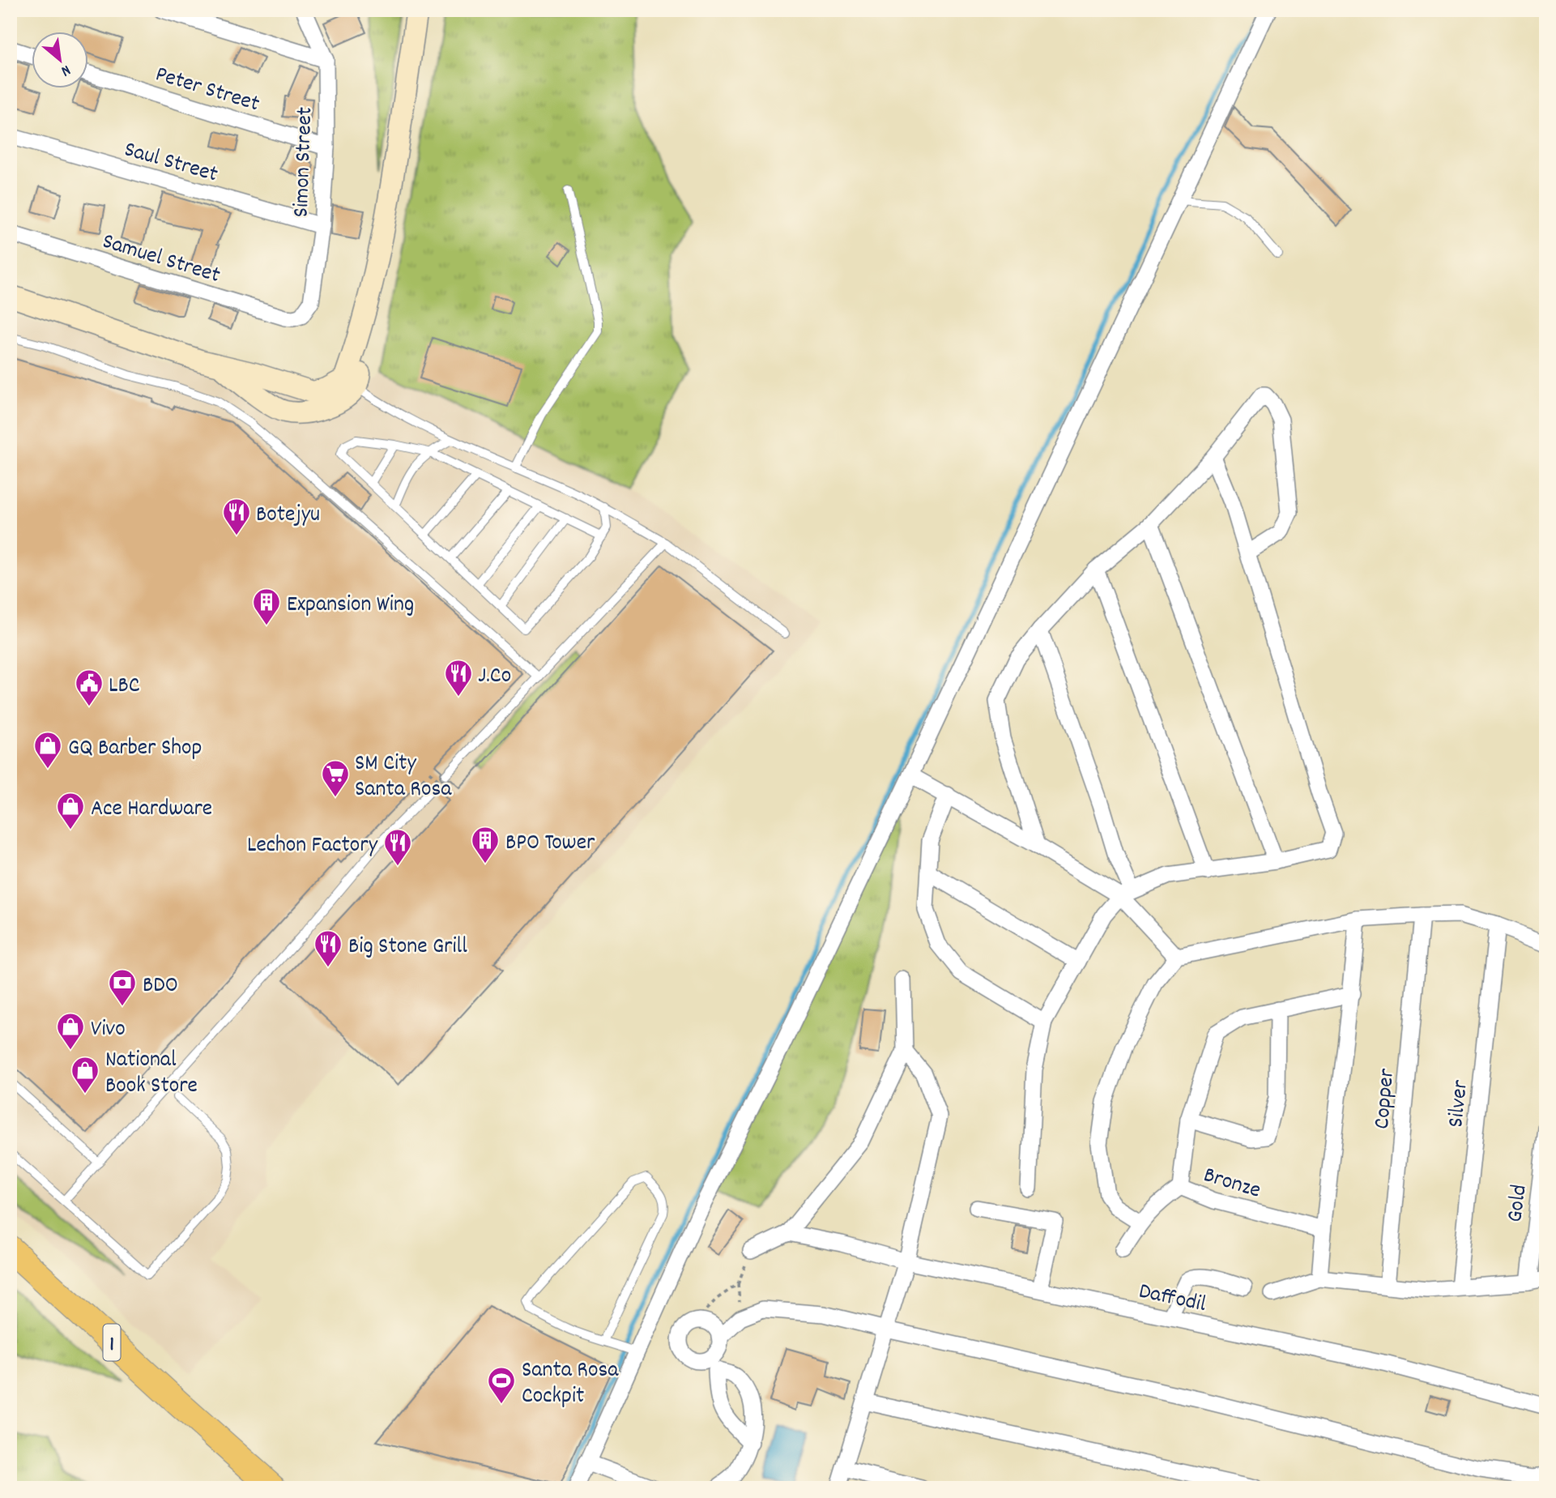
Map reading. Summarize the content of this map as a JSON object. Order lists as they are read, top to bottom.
{
  "streets": {
    "highway": ["1"],
    "street": [
      "Peter Street",
      "Saul Street",
      "Simon Street",
      "Samuel Street",
      "Copper",
      "Silver",
      "Bronze",
      "Gold",
      "Daffodil"
    ]
  },
  "crossings": [
    ["Peter Street", "Simon Street"],
    ["Saul Street", "Simon Street"],
    ["Simon Street", "Samuel Street"]
  ],
  "places": {
    "restaurant": [
      "Botejyu",
      "J.Co",
      "Lechon Factory",
      "Big Stone Grill"
    ],
    "building": ["Expansion Wing", "BPO Tower"],
    "public building": ["LBC"],
    "shop": [
      "GQ Barber Shop",
      "Ace Hardware",
      "Vivo",
      "National Book Store"
    ],
    "supermarket": ["SM City Santa Rosa"],
    "bank": ["BDO"],
    "sports": ["Santa Rosa Cockpit"]
  },
  "north": "bottom right"
}
